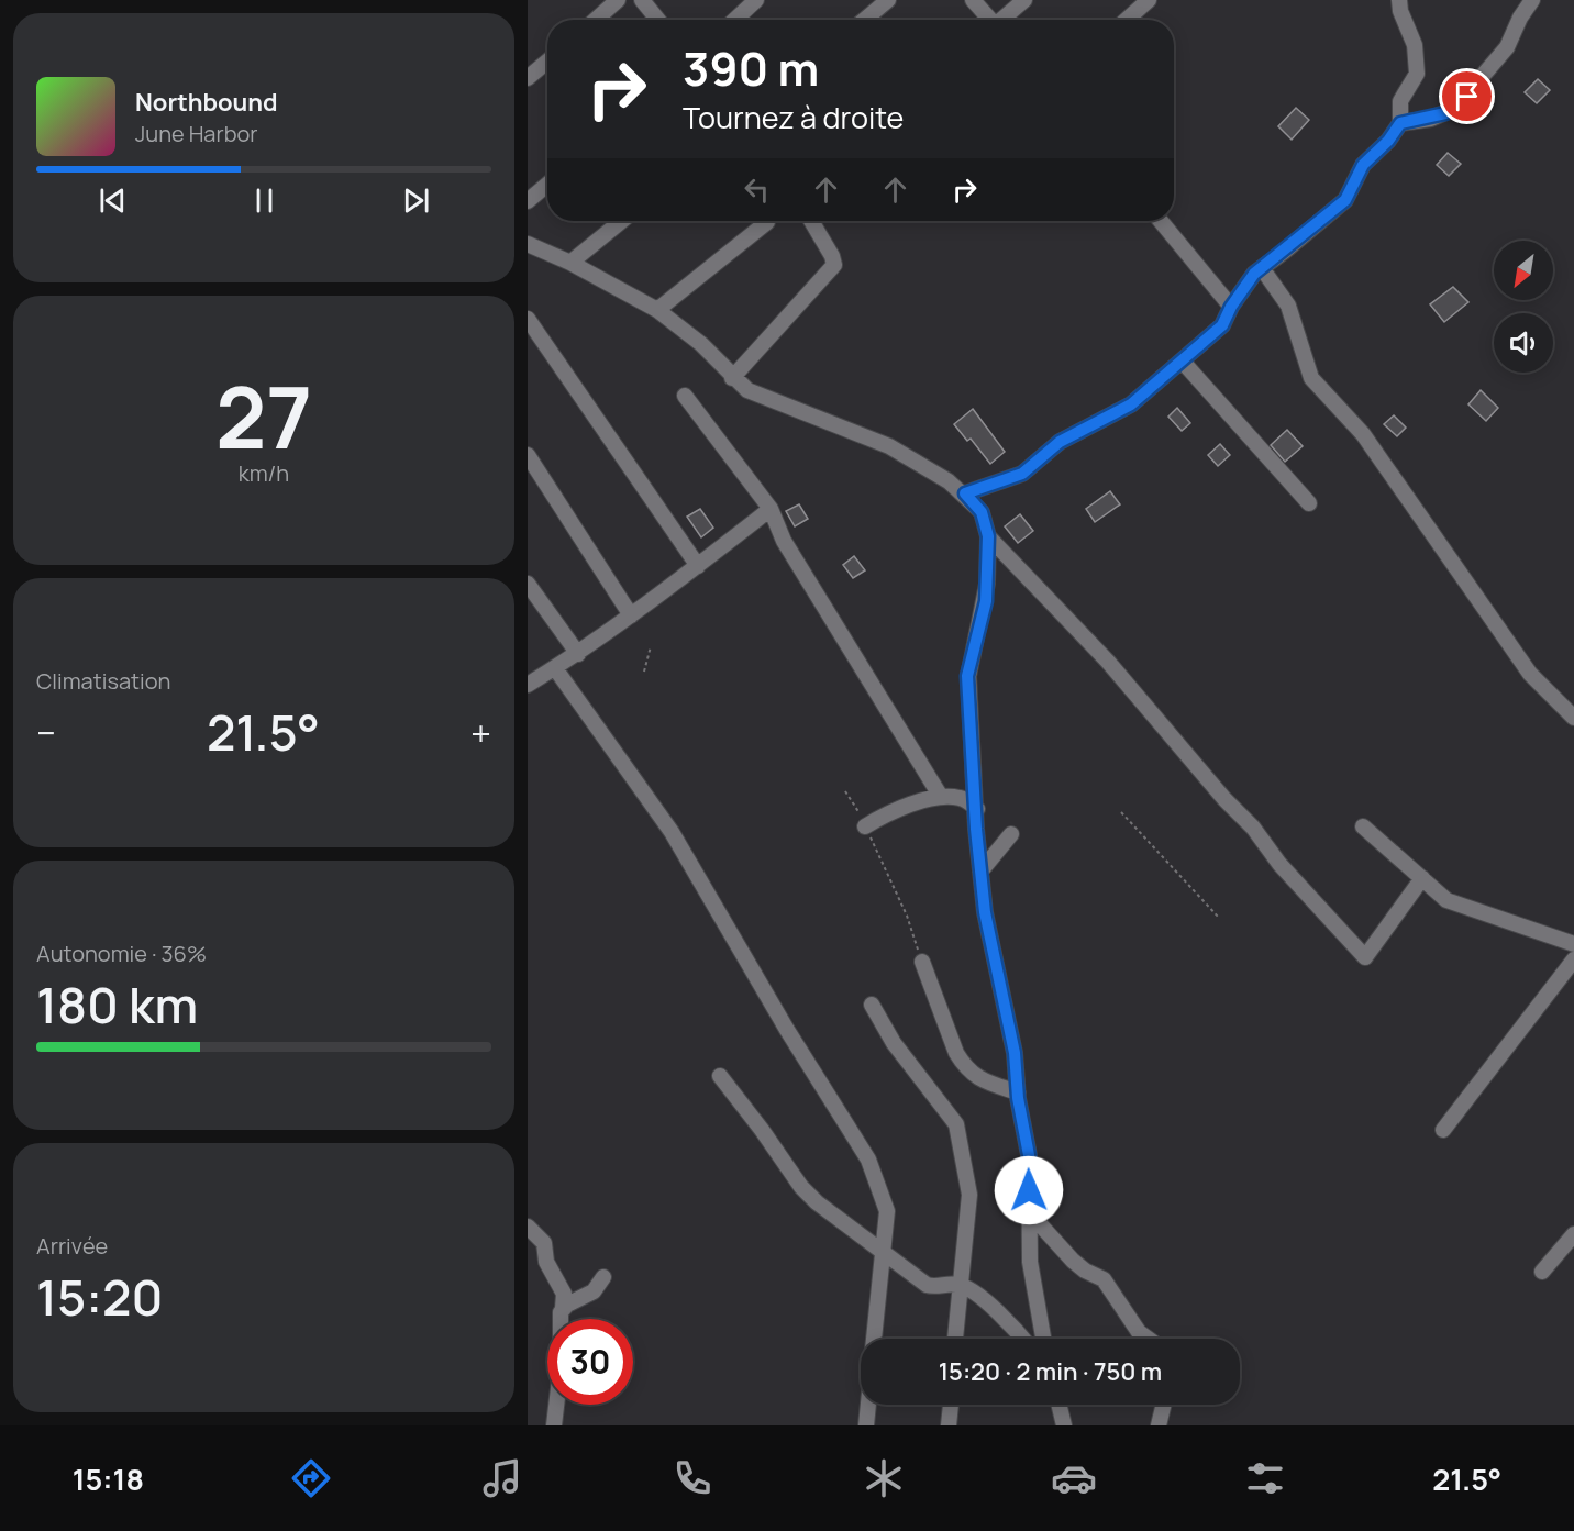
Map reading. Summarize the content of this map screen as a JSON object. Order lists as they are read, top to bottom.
{
  "north": "bottom left",
  "page": {
    "turn": ["390 m", "Tournez à droite"],
    "song": ["Northbound", "June Harbor"],
    "tile": [
      ["27", "km/h"],
      "Climatisation",
      ["Autonomie · 36%", "180 km"],
      ["Arrivée", "15:20"]
    ],
    "heat": ["−", "21.5°", "+"],
    "limit": "30",
    "trip": "15:20 · 2 min · 750 m",
    "tabs": ["15:18", "21.5°"]
  }
}
